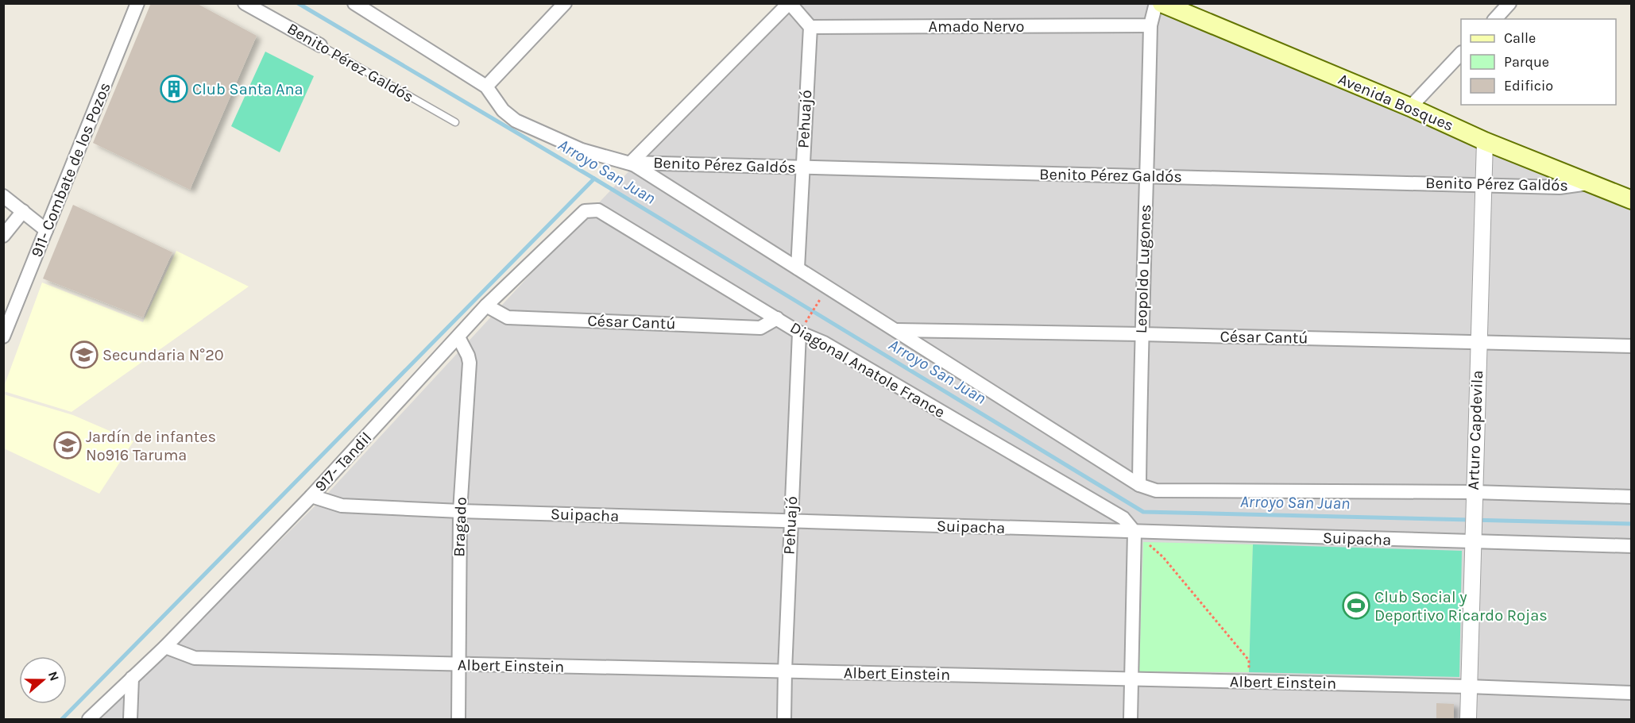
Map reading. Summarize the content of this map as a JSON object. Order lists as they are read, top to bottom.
{
  "streets": {
    "main road": ["Avenida Bosques"],
    "street": [
      "Amado Nervo",
      "Benito Pérez Galdós",
      "Pehuajó",
      "911- Combate de los Pozos",
      "Leopoldo Lugones",
      "César Cantú",
      "Diagonal Anatole France",
      "Arturo Capdevila",
      "917- Tandil",
      "Suipacha",
      "Bragado",
      "Albert Einstein"
    ]
  },
  "crossings": [
    ["Amado Nervo", "Pehuajó"],
    ["Amado Nervo", "Leopoldo Lugones"],
    ["Benito Pérez Galdós", "Avenida Bosques"],
    ["Benito Pérez Galdós", "Pehuajó"],
    ["Benito Pérez Galdós", "Leopoldo Lugones"],
    ["Benito Pérez Galdós", "Arturo Capdevila"],
    ["Avenida Bosques", "Arturo Capdevila"],
    ["Pehuajó", "Diagonal Anatole France"],
    ["Pehuajó", "Suipacha"],
    ["Pehuajó", "Albert Einstein"],
    ["Leopoldo Lugones", "César Cantú"],
    ["César Cantú", "Diagonal Anatole France"],
    ["César Cantú", "Arturo Capdevila"],
    ["César Cantú", "917- Tandil"],
    ["Diagonal Anatole France", "917- Tandil"],
    ["Diagonal Anatole France", "Suipacha"],
    ["Arturo Capdevila", "Suipacha"],
    ["Arturo Capdevila", "Albert Einstein"],
    ["917- Tandil", "Suipacha"],
    ["917- Tandil", "Bragado"],
    ["917- Tandil", "Albert Einstein"],
    ["Suipacha", "Bragado"],
    ["Bragado", "Albert Einstein"]
  ],
  "water": ["Arroyo San Juan"],
  "places": {
    "building": ["Club Santa Ana"],
    "school or university": ["Secundaria N°20", "Jardín de infantes Nº916 Taruma"],
    "sports": ["Club Social y Deportivo Ricardo Rojas"]
  },
  "legend": ["Calle", "Parque", "Edificio"],
  "north": "right"
}
